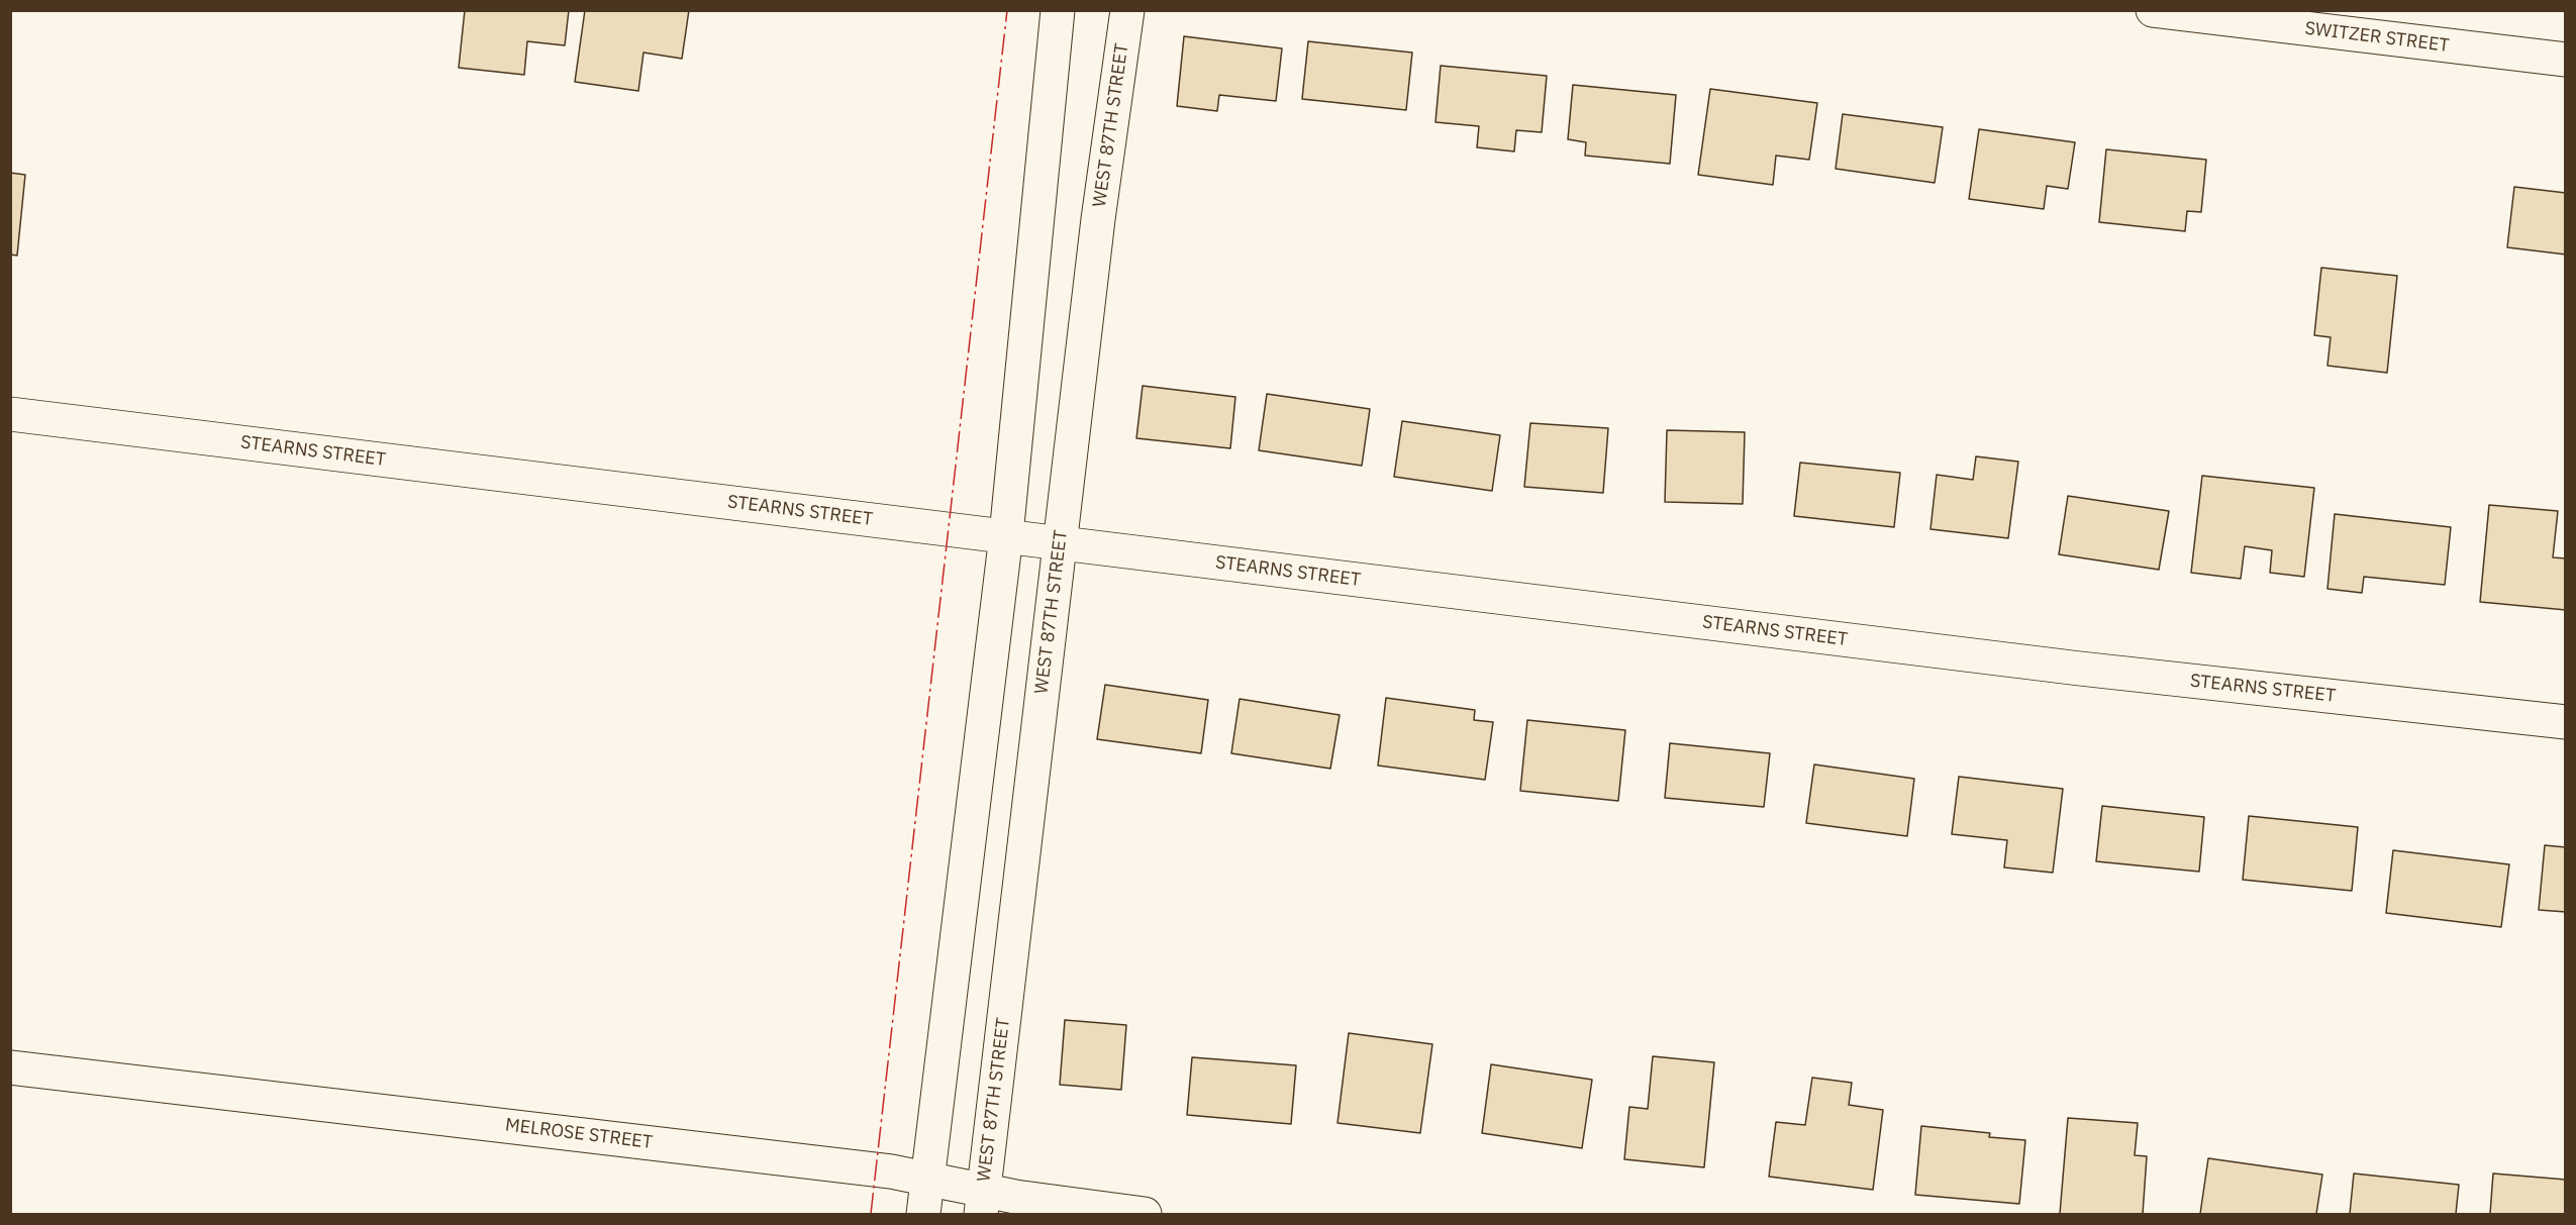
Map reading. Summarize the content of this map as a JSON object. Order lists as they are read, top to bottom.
{
  "streets": {
    "street": [
      "SWITZER STREET",
      "WEST 87TH STREET",
      "STEARNS STREET",
      "MELROSE STREET"
    ]
  },
  "crossings": [
    ["WEST 87TH STREET", "STEARNS STREET"],
    ["WEST 87TH STREET", "MELROSE STREET"]
  ]
}
